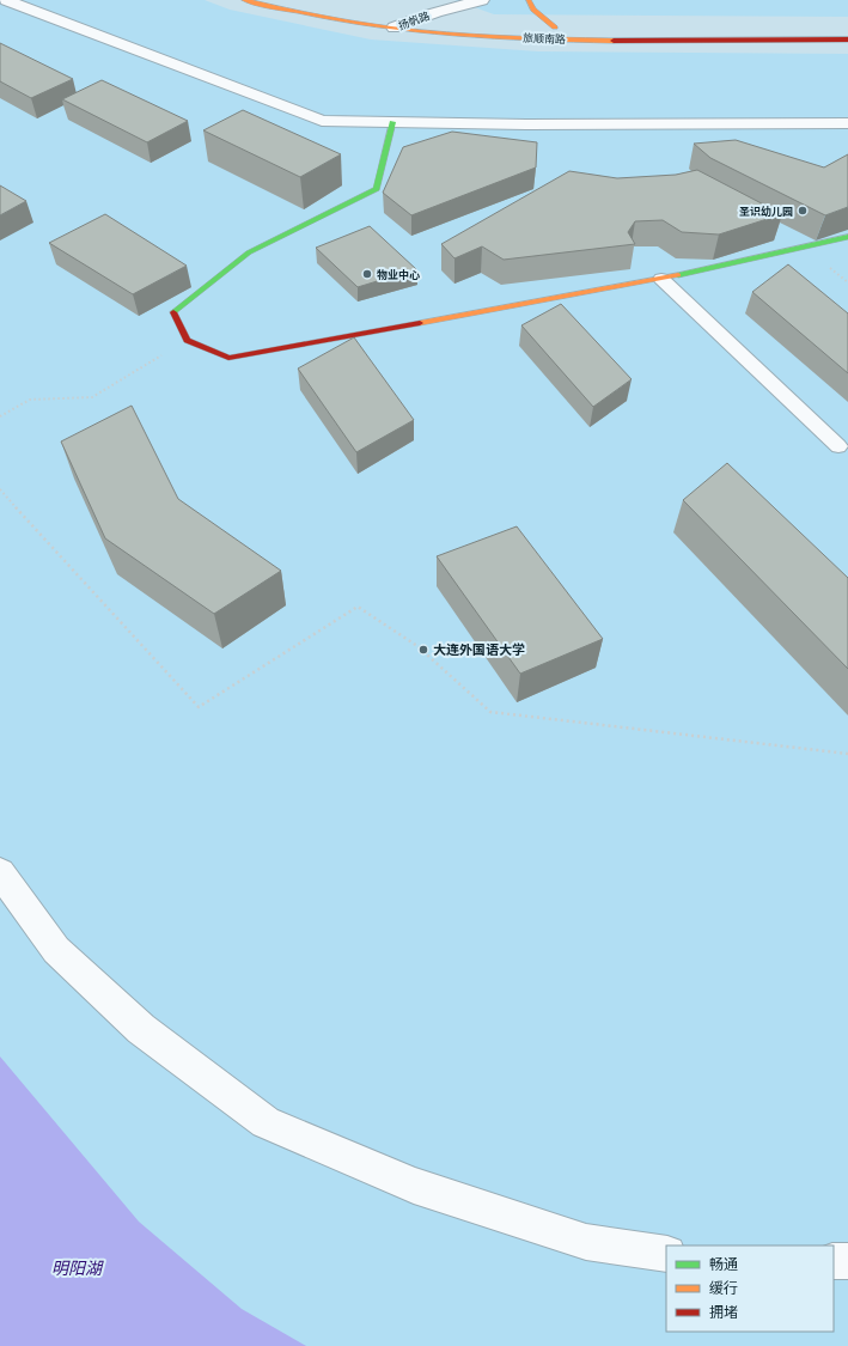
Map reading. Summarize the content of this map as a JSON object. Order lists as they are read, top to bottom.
{
  "streets": {
    "main road": ["旅顺南路"],
    "street": ["扬帆路"]
  },
  "crossings": [
    ["扬帆路", "旅顺南路"]
  ],
  "water": ["明阳湖"],
  "places": ["圣识幼儿园", "物业中心", "大连外国语大学"],
  "legend": ["畅通", "缓行", "拥堵"]
}
